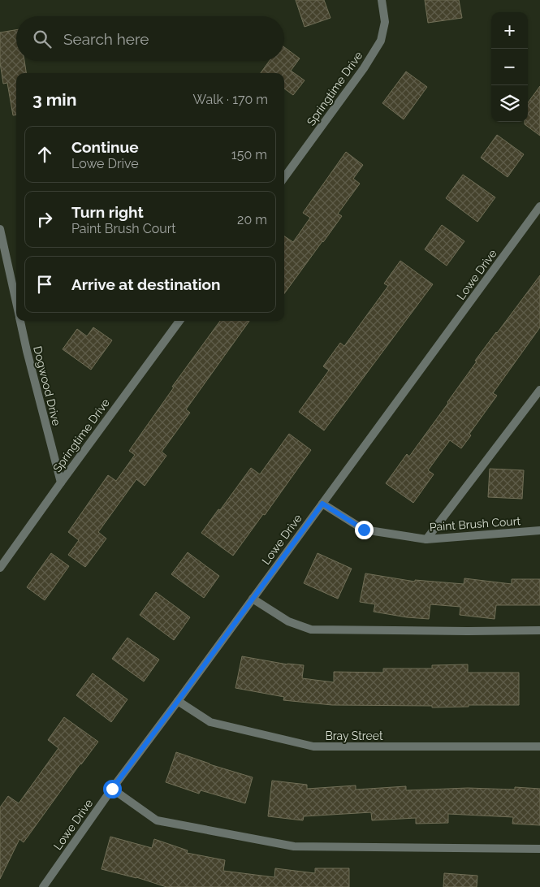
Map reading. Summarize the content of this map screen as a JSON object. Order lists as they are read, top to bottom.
{
  "streets": {
    "street": [
      "Springtime Drive",
      "Lowe Drive",
      "Dogwood Drive",
      "Paint Brush Court",
      "Bray Street"
    ]
  },
  "crossings": [
    ["Springtime Drive", "Dogwood Drive"],
    ["Lowe Drive", "Paint Brush Court"],
    ["Lowe Drive", "Bray Street"]
  ],
  "page": {
    "map_buttons": ["+", "−"],
    "search": "Search here",
    "heading": ["3 min", "Walk · 170 m"],
    "list": [
      ["Continue", "Lowe Drive", "150 m"],
      ["Turn right", "Paint Brush Court", "20 m"],
      "Arrive at destination"
    ]
  }
}
